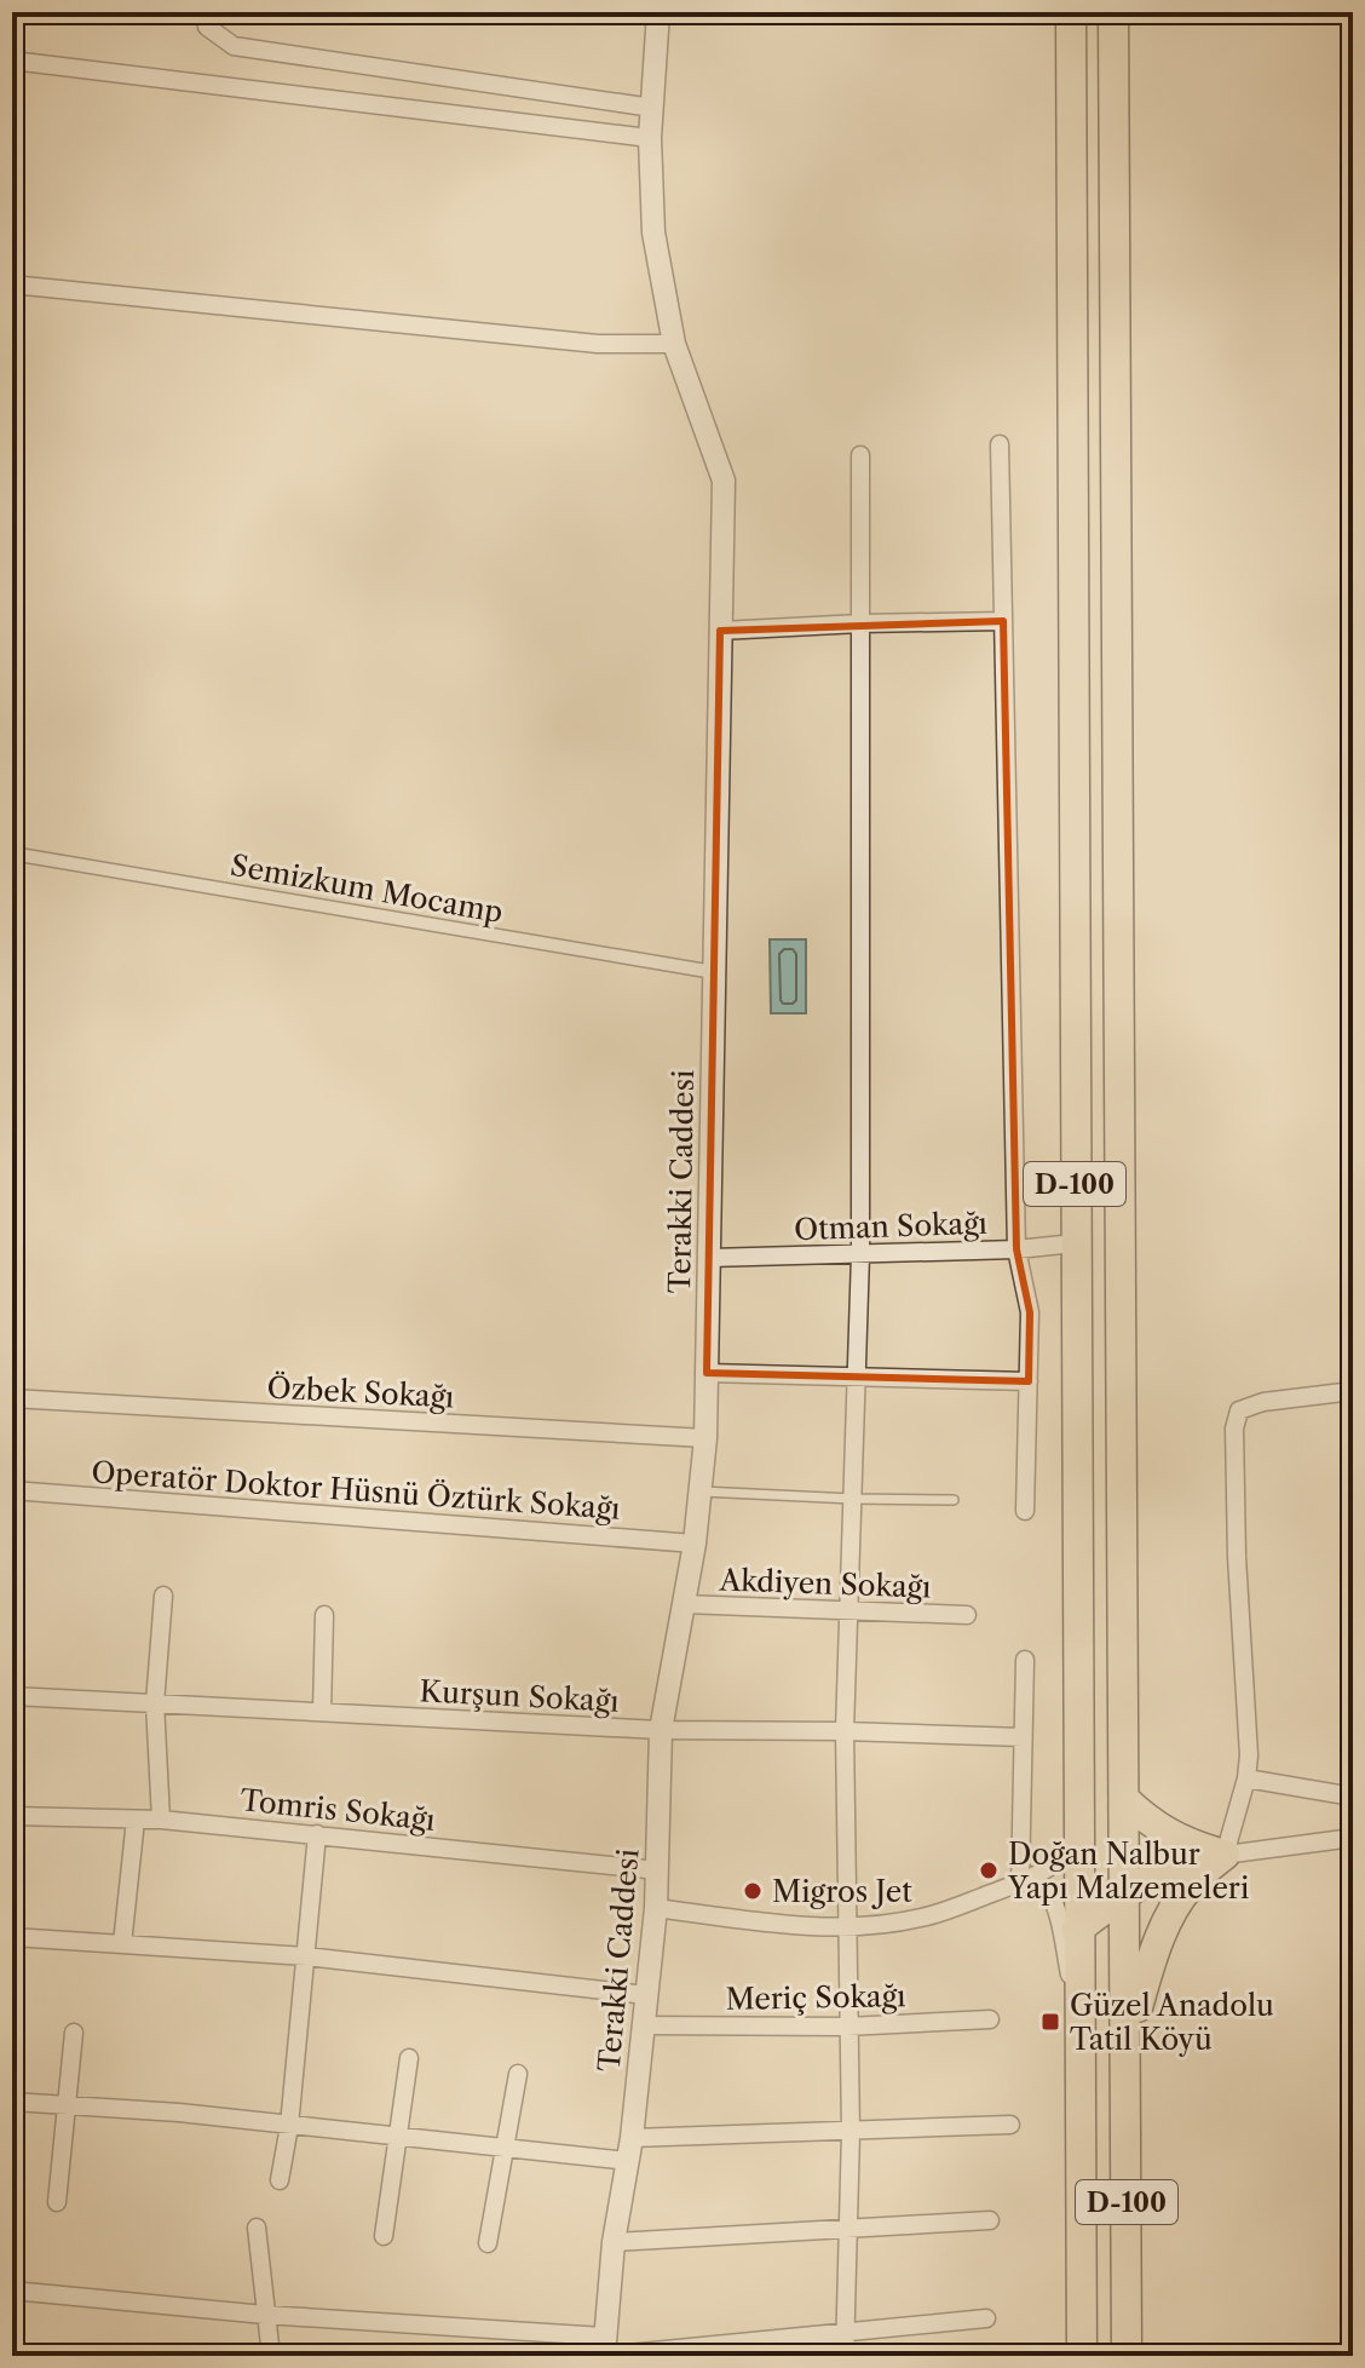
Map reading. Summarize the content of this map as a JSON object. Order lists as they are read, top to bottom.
{
  "streets": {
    "highway": ["D-100"],
    "street": [
      "Semizkum Mocamp",
      "Terakki Caddesi",
      "Otman Sokağı",
      "Özbek Sokağı",
      "Operatör Doktor Hüsnü Öztürk Sokağı",
      "Akdiyen Sokağı",
      "Kurşun Sokağı",
      "Tomris Sokağı",
      "Meriç Sokağı"
    ]
  },
  "crossings": [
    ["Semizkum Mocamp", "Terakki Caddesi"],
    ["Terakki Caddesi", "Otman Sokağı"],
    ["Terakki Caddesi", "Özbek Sokağı"],
    ["Terakki Caddesi", "Operatör Doktor Hüsnü Öztürk Sokağı"],
    ["Terakki Caddesi", "Akdiyen Sokağı"],
    ["Terakki Caddesi", "Kurşun Sokağı"],
    ["Terakki Caddesi", "Tomris Sokağı"],
    ["Terakki Caddesi", "Meriç Sokağı"],
    ["D-100", "Otman Sokağı"]
  ],
  "places": {
    "other": ["Doğan Nalbur Yapı Malzemeleri", "Migros Jet"],
    "transit": ["Güzel Anadolu Tatil Köyü"]
  }
}
